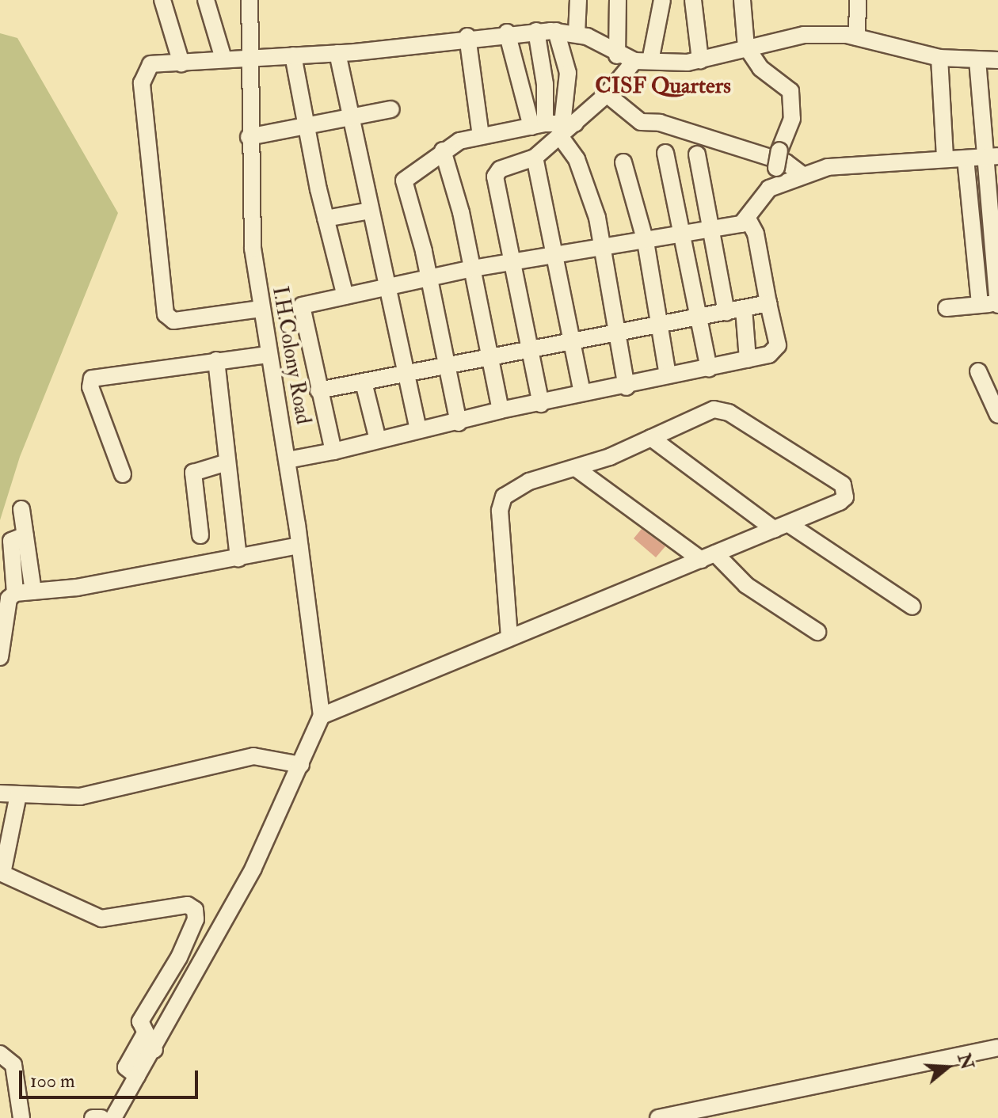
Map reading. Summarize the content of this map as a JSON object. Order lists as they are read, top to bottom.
{
  "streets": {
    "street": ["I.H.Colony Road"]
  },
  "districts": ["CISF Quarters"],
  "scale_bar": "100 m",
  "north": "right"
}
